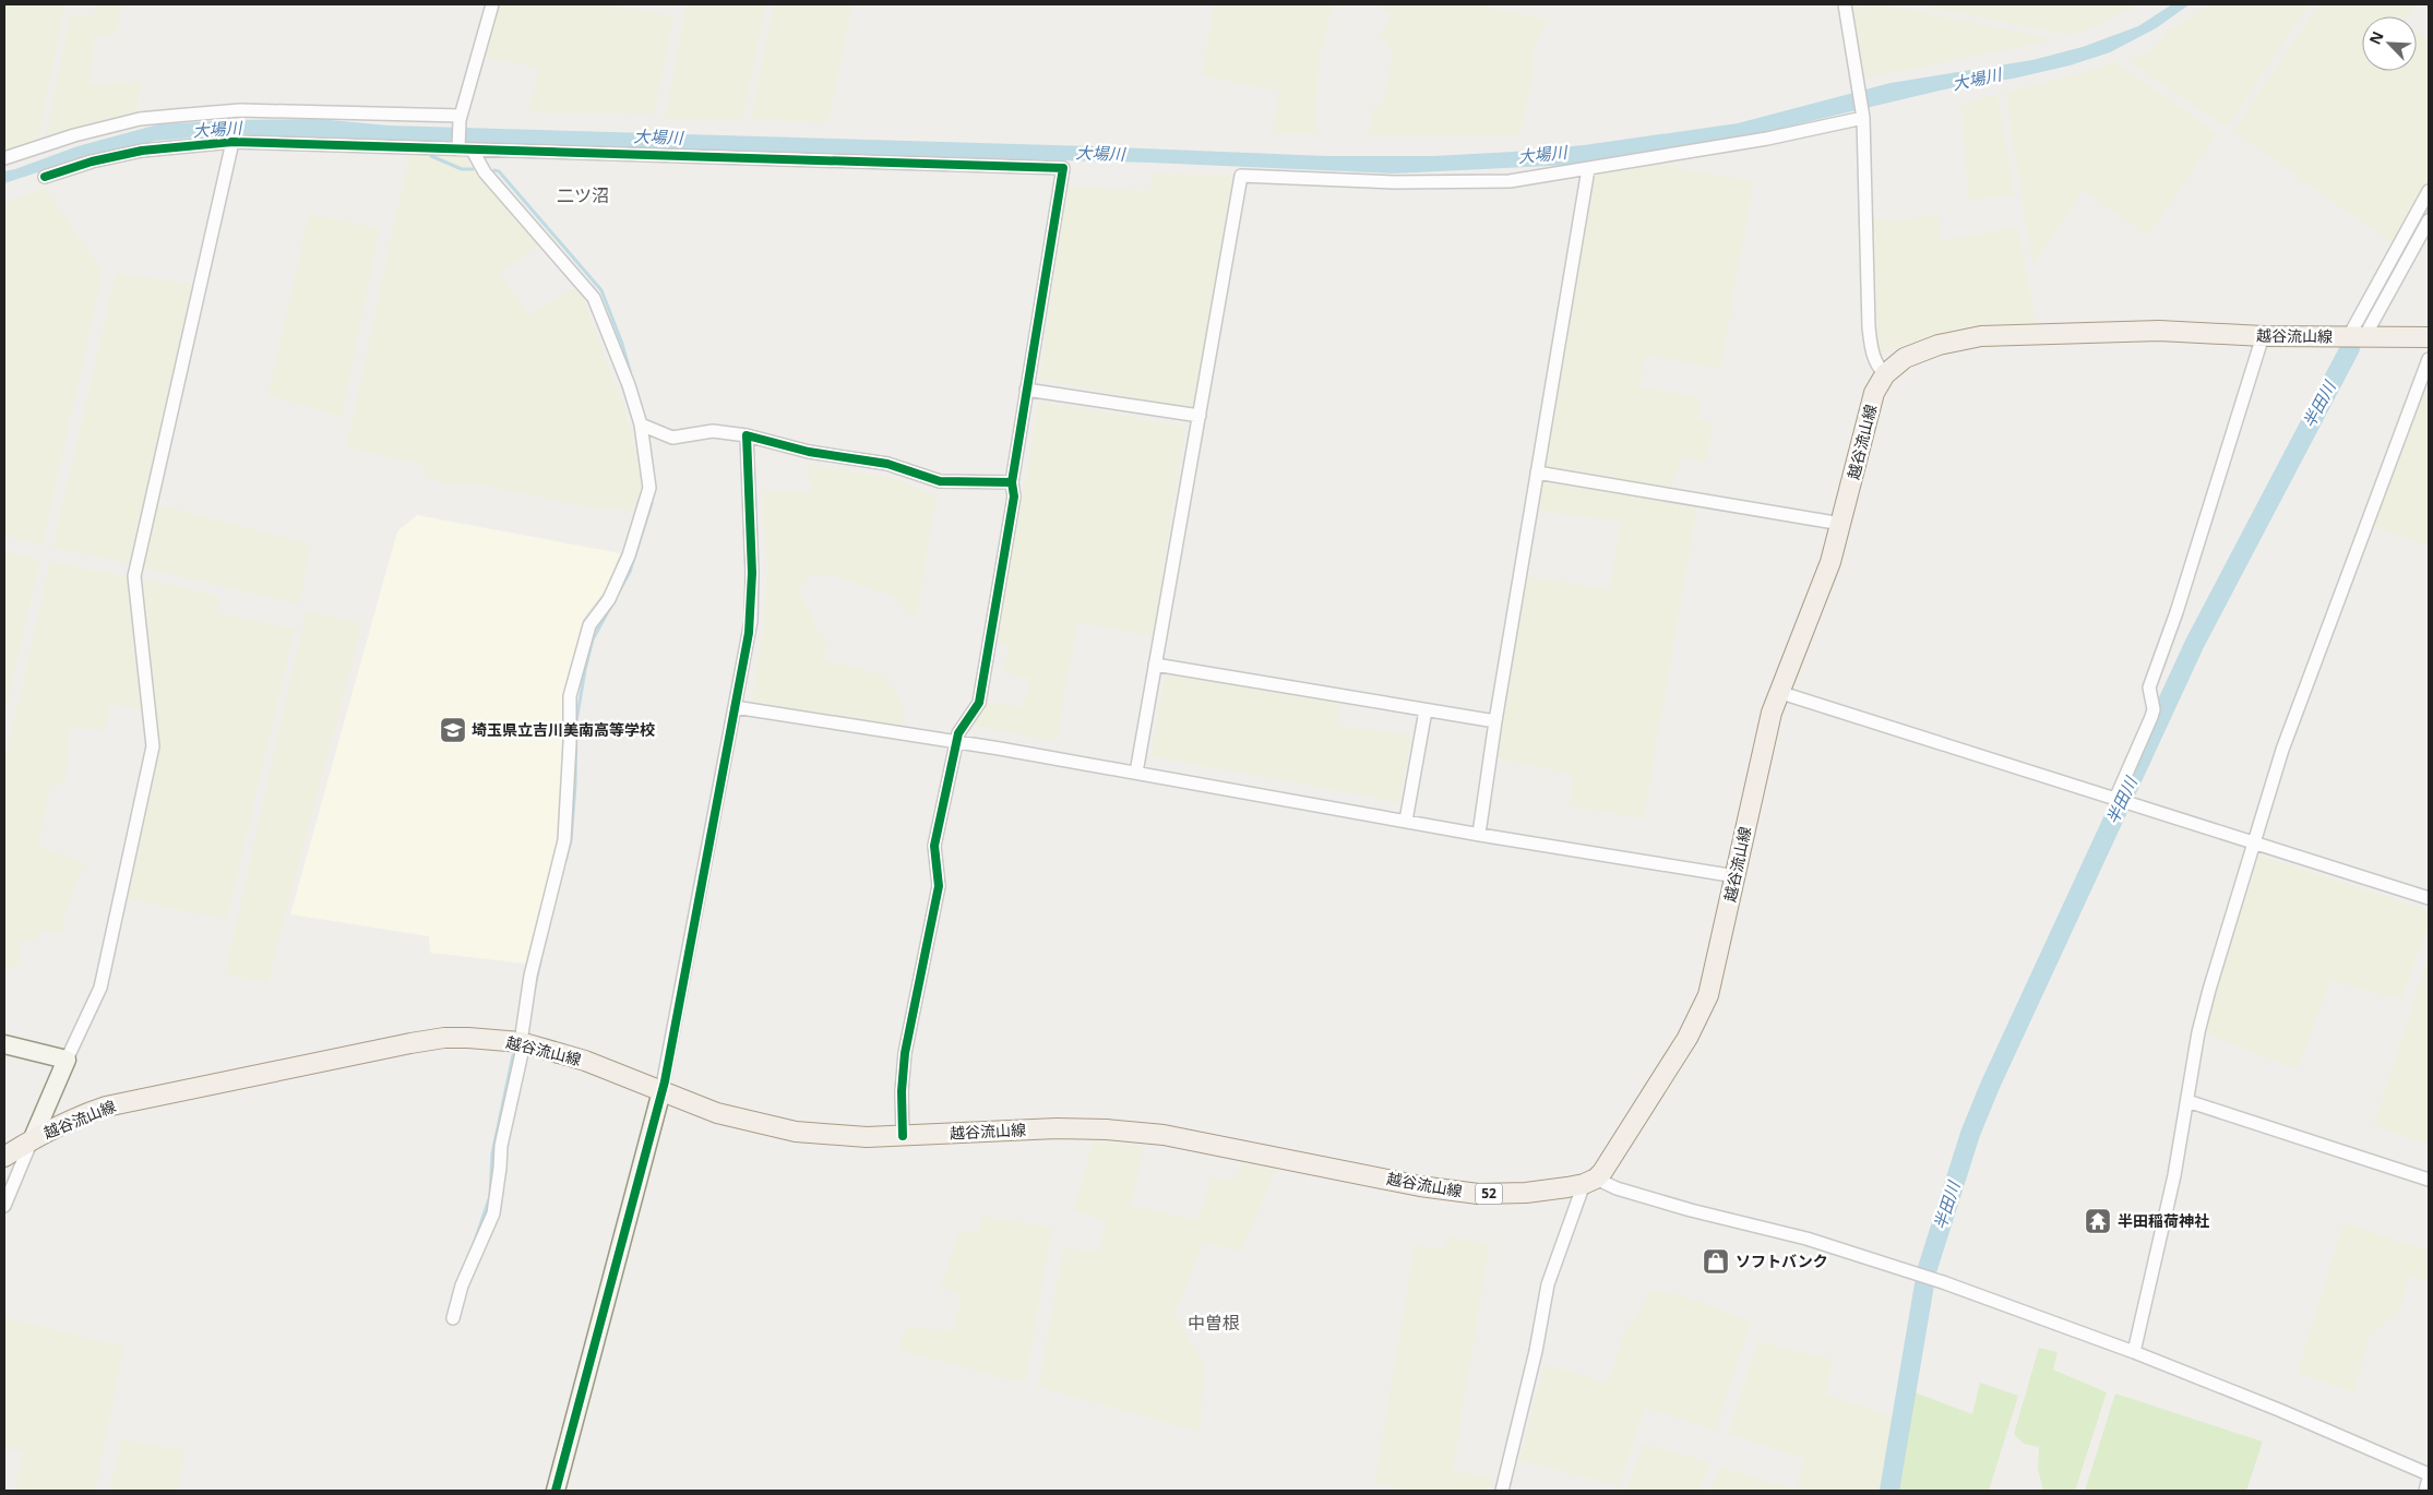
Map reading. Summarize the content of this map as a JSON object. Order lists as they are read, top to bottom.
{
  "streets": {
    "main road": ["越谷流山線", "52"]
  },
  "districts": ["二ツ沼", "中曽根"],
  "water": ["大場川", "半田川"],
  "places": {
    "school or university": ["埼玉県立吉川美南高等学校"],
    "temple": ["半田稲荷神社"],
    "shop": ["ソフトバンク"]
  },
  "north": "top left"
}
